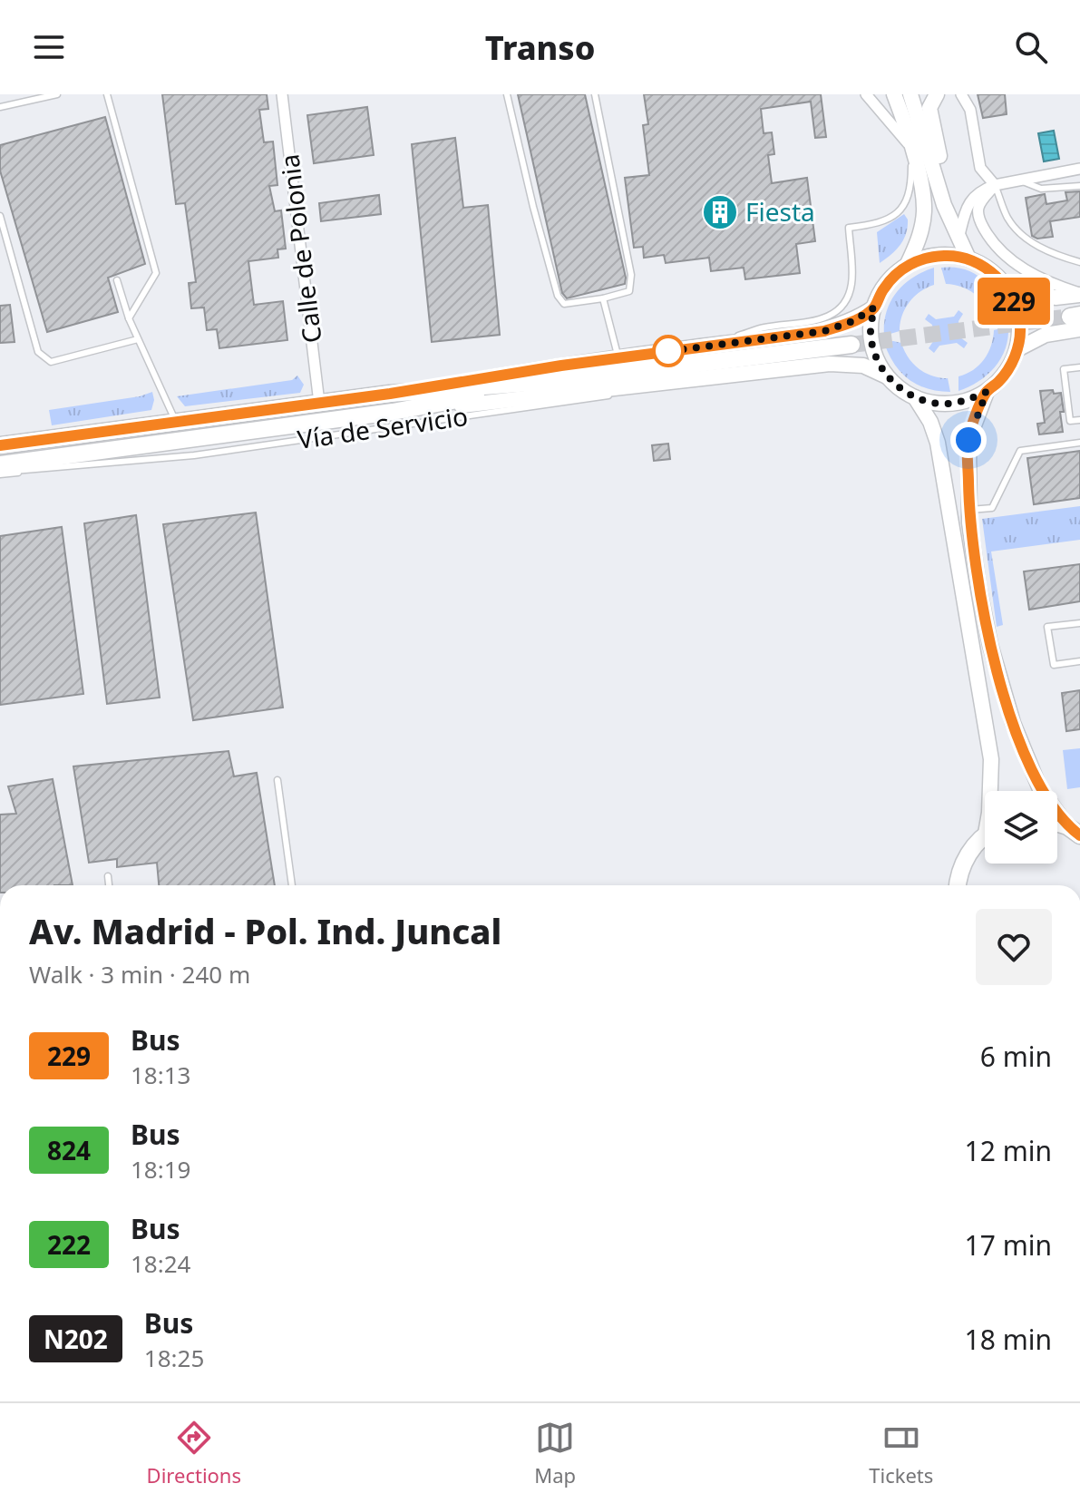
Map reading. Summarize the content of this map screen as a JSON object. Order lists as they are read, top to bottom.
{
  "streets": {
    "street": ["Calle de Polonia"],
    "lane": ["Vía de Servicio"]
  },
  "places": {
    "building": ["Fiesta"]
  },
  "lines": ["bus line 229"],
  "page": {
    "header": "Transo",
    "on_map": "229",
    "heading": ["Av. Madrid - Pol. Ind. Juncal", "Walk · 3 min · 240 m"],
    "list": [
      {
        "mark": "229",
        "name": "Bus",
        "note": "18:13",
        "value": "6 min"
      },
      {
        "mark": "824",
        "name": "Bus",
        "note": "18:19",
        "value": "12 min"
      },
      {
        "mark": "222",
        "name": "Bus",
        "note": "18:24",
        "value": "17 min"
      },
      {
        "mark": "N202",
        "name": "Bus",
        "note": "18:25",
        "value": "18 min"
      }
    ],
    "tabs": ["Directions", "Map", "Tickets"]
  }
}
